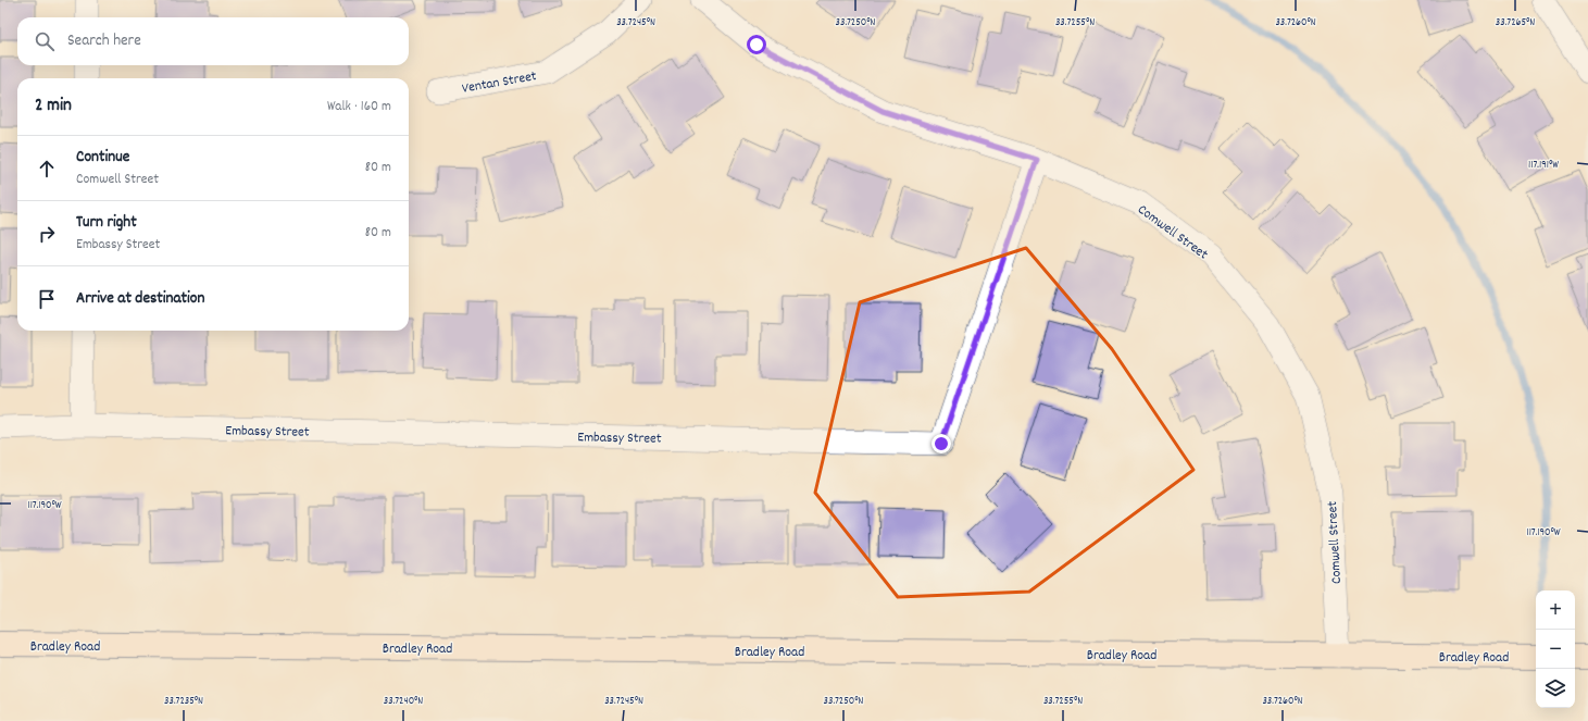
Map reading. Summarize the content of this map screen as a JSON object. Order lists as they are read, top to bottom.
{
  "streets": {
    "street": [
      "Ventan Street",
      "Comwell Street",
      "Embassy Street",
      "Bradley Road"
    ]
  },
  "crossings": [
    ["Comwell Street", "Embassy Street"],
    ["Comwell Street", "Bradley Road"]
  ],
  "page": {
    "search": "Search here",
    "heading": ["2 min", "Walk · 160 m"],
    "list": [
      ["Continue", "Comwell Street", "80 m"],
      ["Turn right", "Embassy Street", "80 m"],
      "Arrive at destination"
    ],
    "map_buttons": ["+", "−"]
  },
  "coordinates": [
    "33.7245°N",
    "33.7250°N",
    "33.7255°N",
    "33.7260°N",
    "33.7265°N",
    "117.191°W",
    "117.190°W",
    "33.7235°N",
    "33.7240°N"
  ]
}
